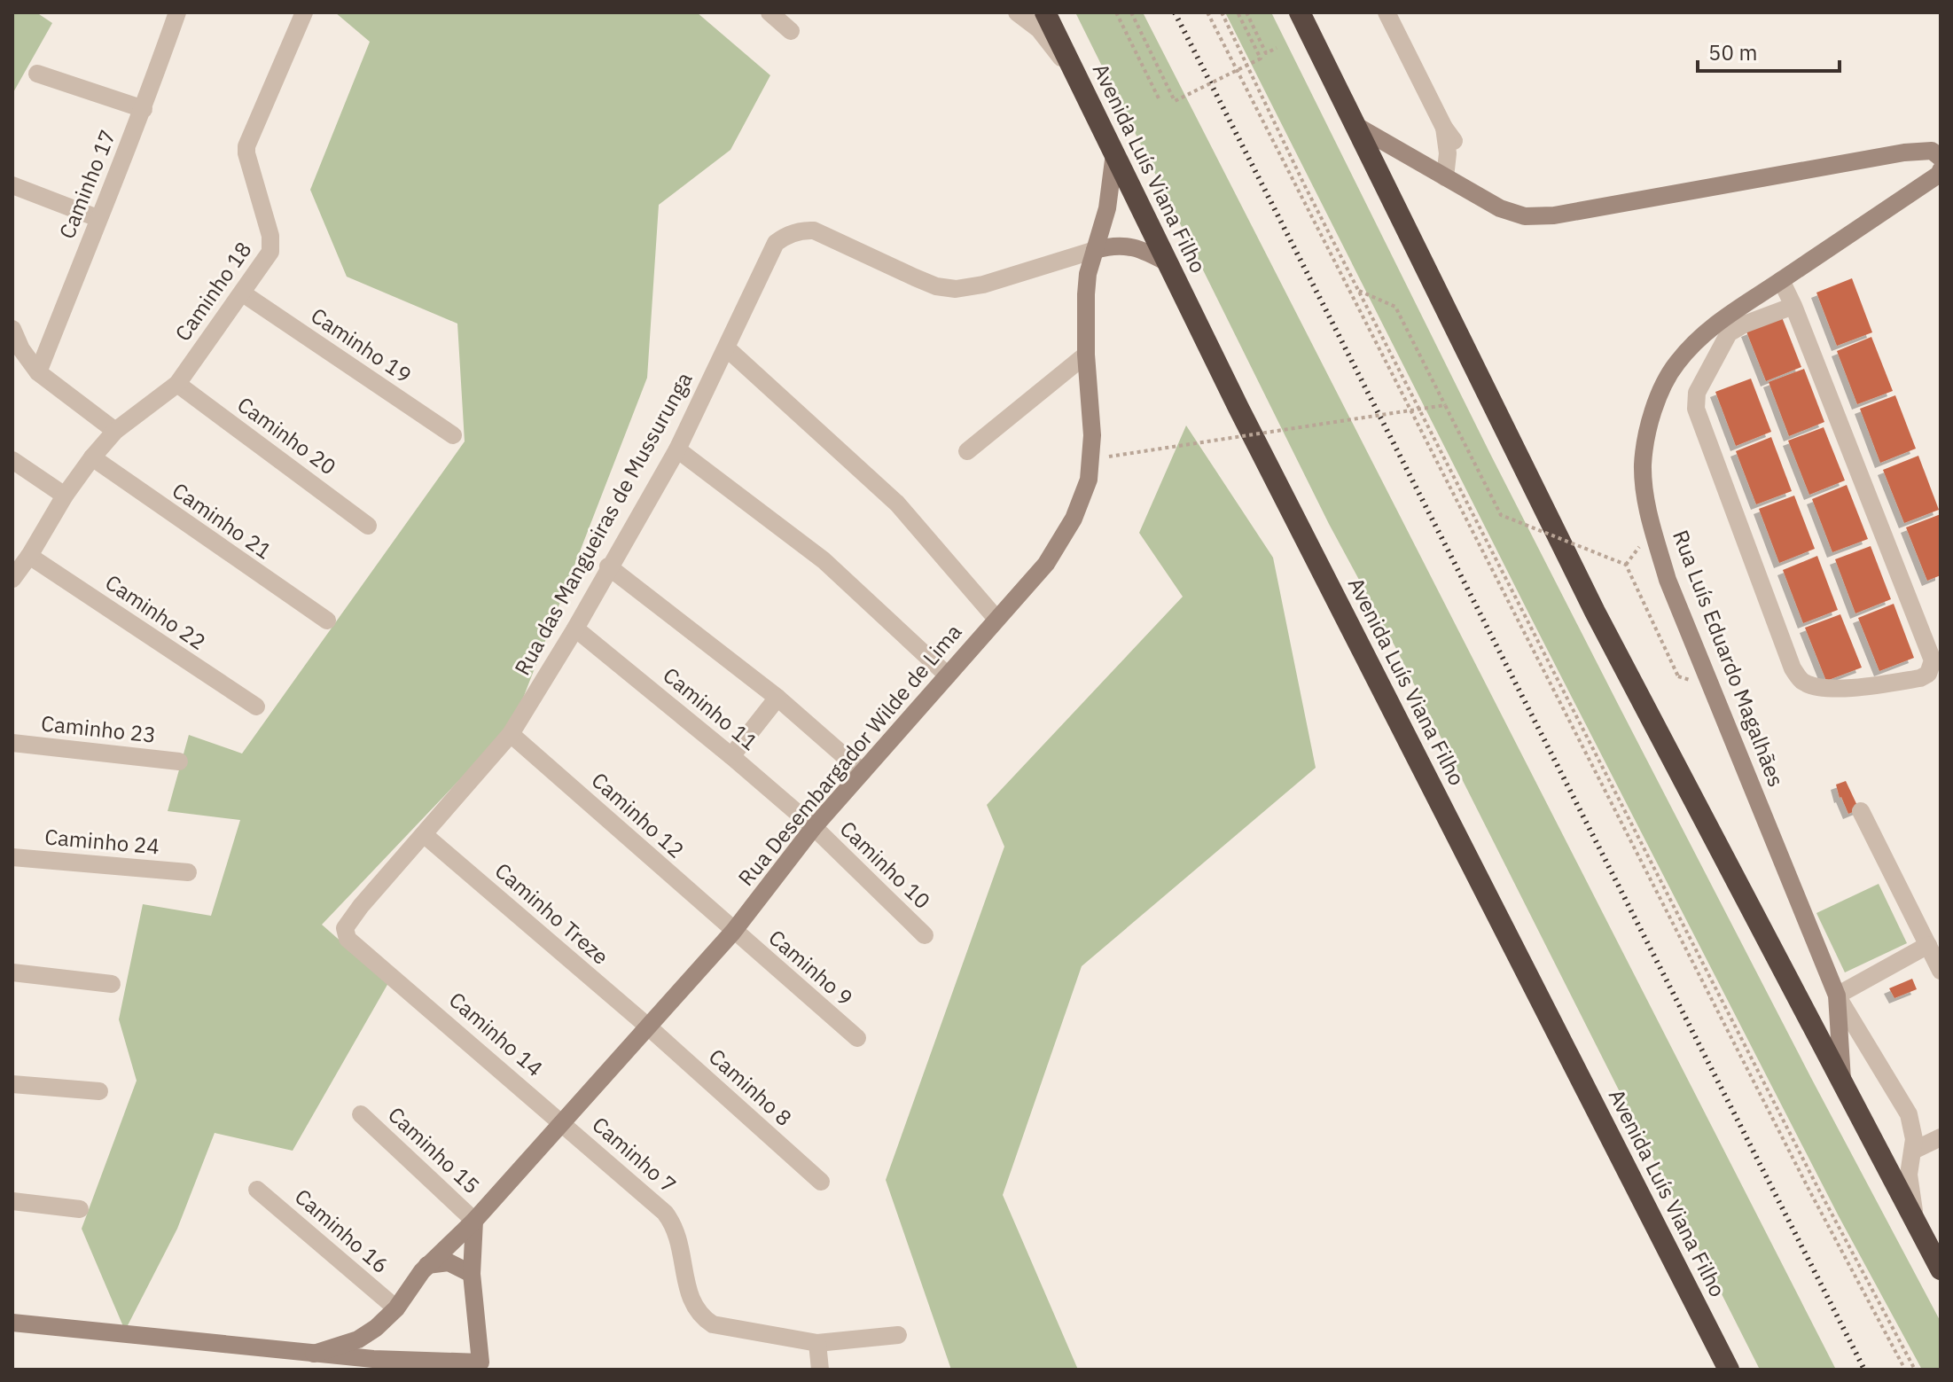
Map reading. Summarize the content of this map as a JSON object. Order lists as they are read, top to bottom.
{
  "streets": {
    "highway": ["Avenida Luís Viana Filho"],
    "main road": ["Rua Luís Eduardo Magalhães", "Rua Desembargador Wilde de Lima"],
    "street": [
      "Caminho 17",
      "Caminho 18",
      "Caminho 19",
      "Caminho 20",
      "Caminho 21",
      "Rua das Mangueiras de Mussurunga",
      "Caminho 22",
      "Caminho 11",
      "Caminho 23",
      "Caminho 12",
      "Caminho 24",
      "Caminho 10",
      "Caminho Treze",
      "Caminho 9",
      "Caminho 14",
      "Caminho 8",
      "Caminho 15",
      "Caminho 7",
      "Caminho 16"
    ]
  },
  "crossings": [
    ["Avenida Luís Viana Filho", "Rua Desembargador Wilde de Lima"],
    ["Caminho 18", "Caminho 19"],
    ["Caminho 18", "Caminho 20"],
    ["Caminho 18", "Caminho 21"],
    ["Caminho 18", "Caminho 22"],
    ["Rua das Mangueiras de Mussurunga", "Caminho 11"],
    ["Rua das Mangueiras de Mussurunga", "Rua Desembargador Wilde de Lima"],
    ["Rua das Mangueiras de Mussurunga", "Caminho 12"],
    ["Rua das Mangueiras de Mussurunga", "Caminho Treze"],
    ["Rua das Mangueiras de Mussurunga", "Caminho 14"],
    ["Caminho 11", "Rua Desembargador Wilde de Lima"],
    ["Caminho 11", "Caminho 10"],
    ["Rua Desembargador Wilde de Lima", "Caminho 12"],
    ["Rua Desembargador Wilde de Lima", "Caminho 10"],
    ["Rua Desembargador Wilde de Lima", "Caminho Treze"],
    ["Rua Desembargador Wilde de Lima", "Caminho 9"],
    ["Rua Desembargador Wilde de Lima", "Caminho 14"],
    ["Rua Desembargador Wilde de Lima", "Caminho 8"],
    ["Rua Desembargador Wilde de Lima", "Caminho 15"],
    ["Rua Desembargador Wilde de Lima", "Caminho 7"],
    ["Rua Desembargador Wilde de Lima", "Caminho 16"],
    ["Caminho 12", "Caminho 9"],
    ["Caminho Treze", "Caminho 8"],
    ["Caminho 14", "Caminho 7"]
  ],
  "scale_bar": "50 m"
}
